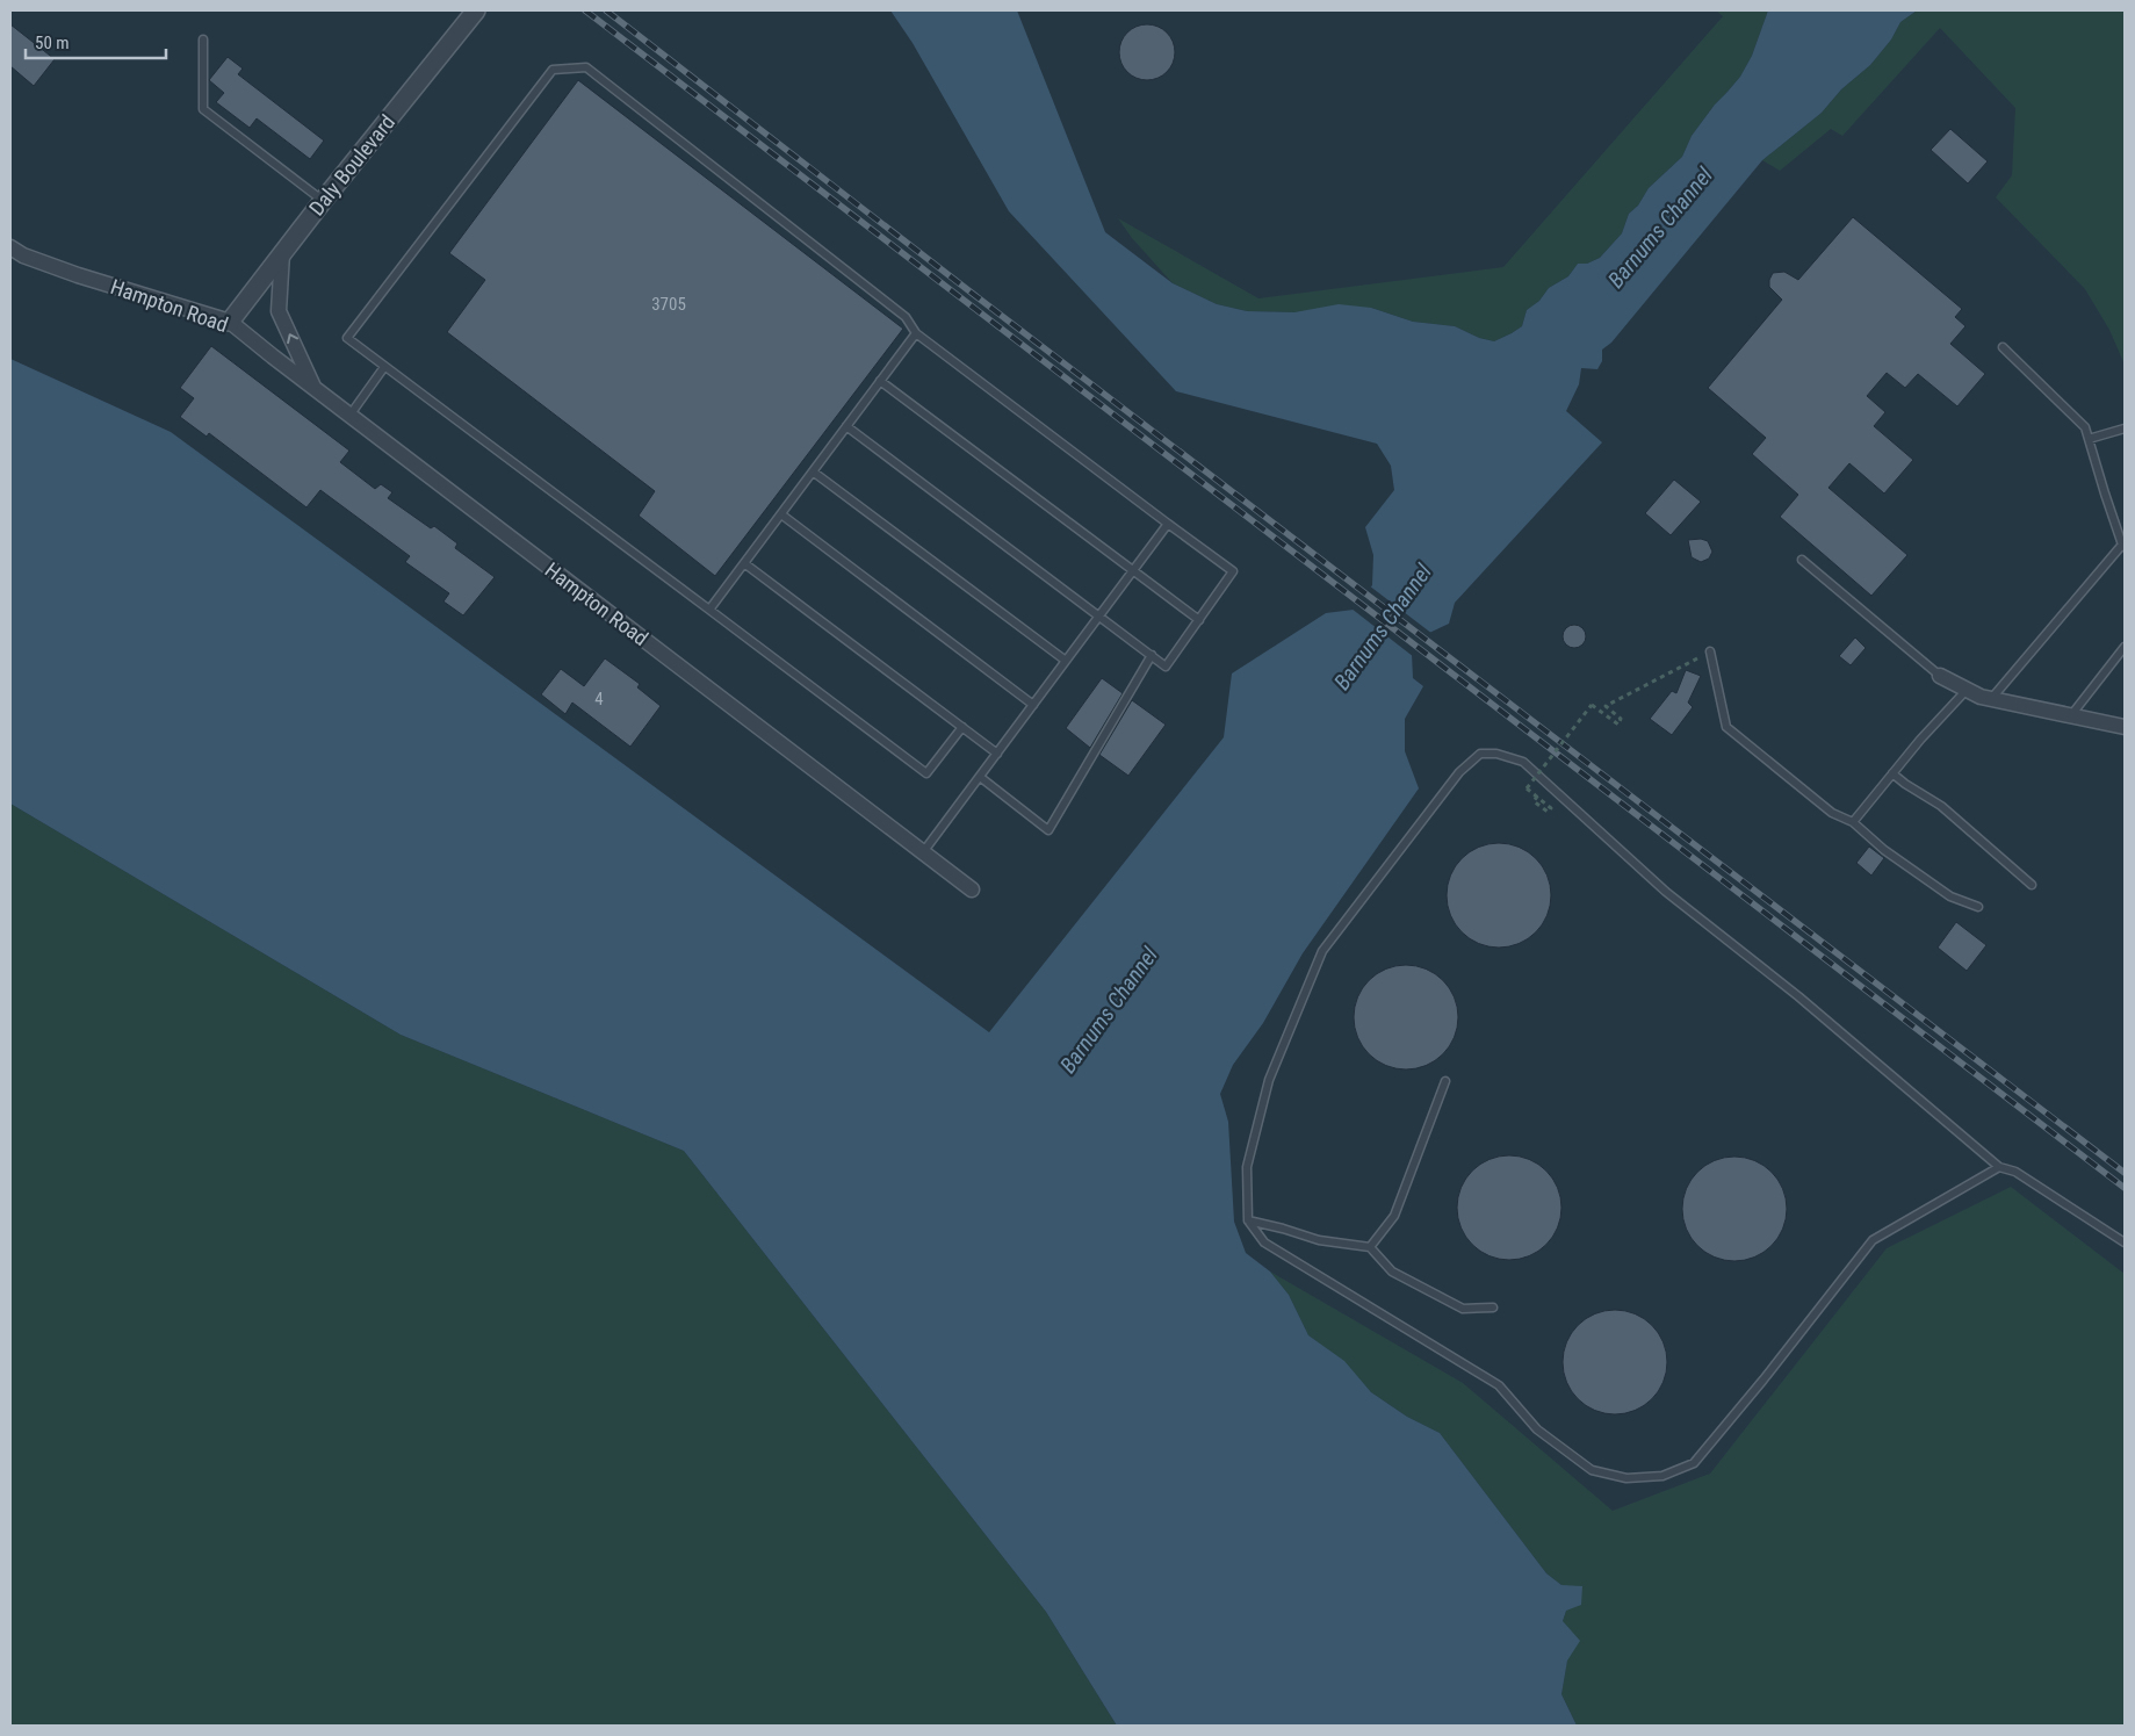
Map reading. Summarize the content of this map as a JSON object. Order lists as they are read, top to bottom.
{
  "streets": {
    "street": ["Daly Boulevard", "Hampton Road"]
  },
  "crossings": [
    ["Daly Boulevard", "Hampton Road"]
  ],
  "water": ["Barnums Channel"],
  "house_numbers": ["3705", "4"],
  "scale_bar": "50 m"
}
